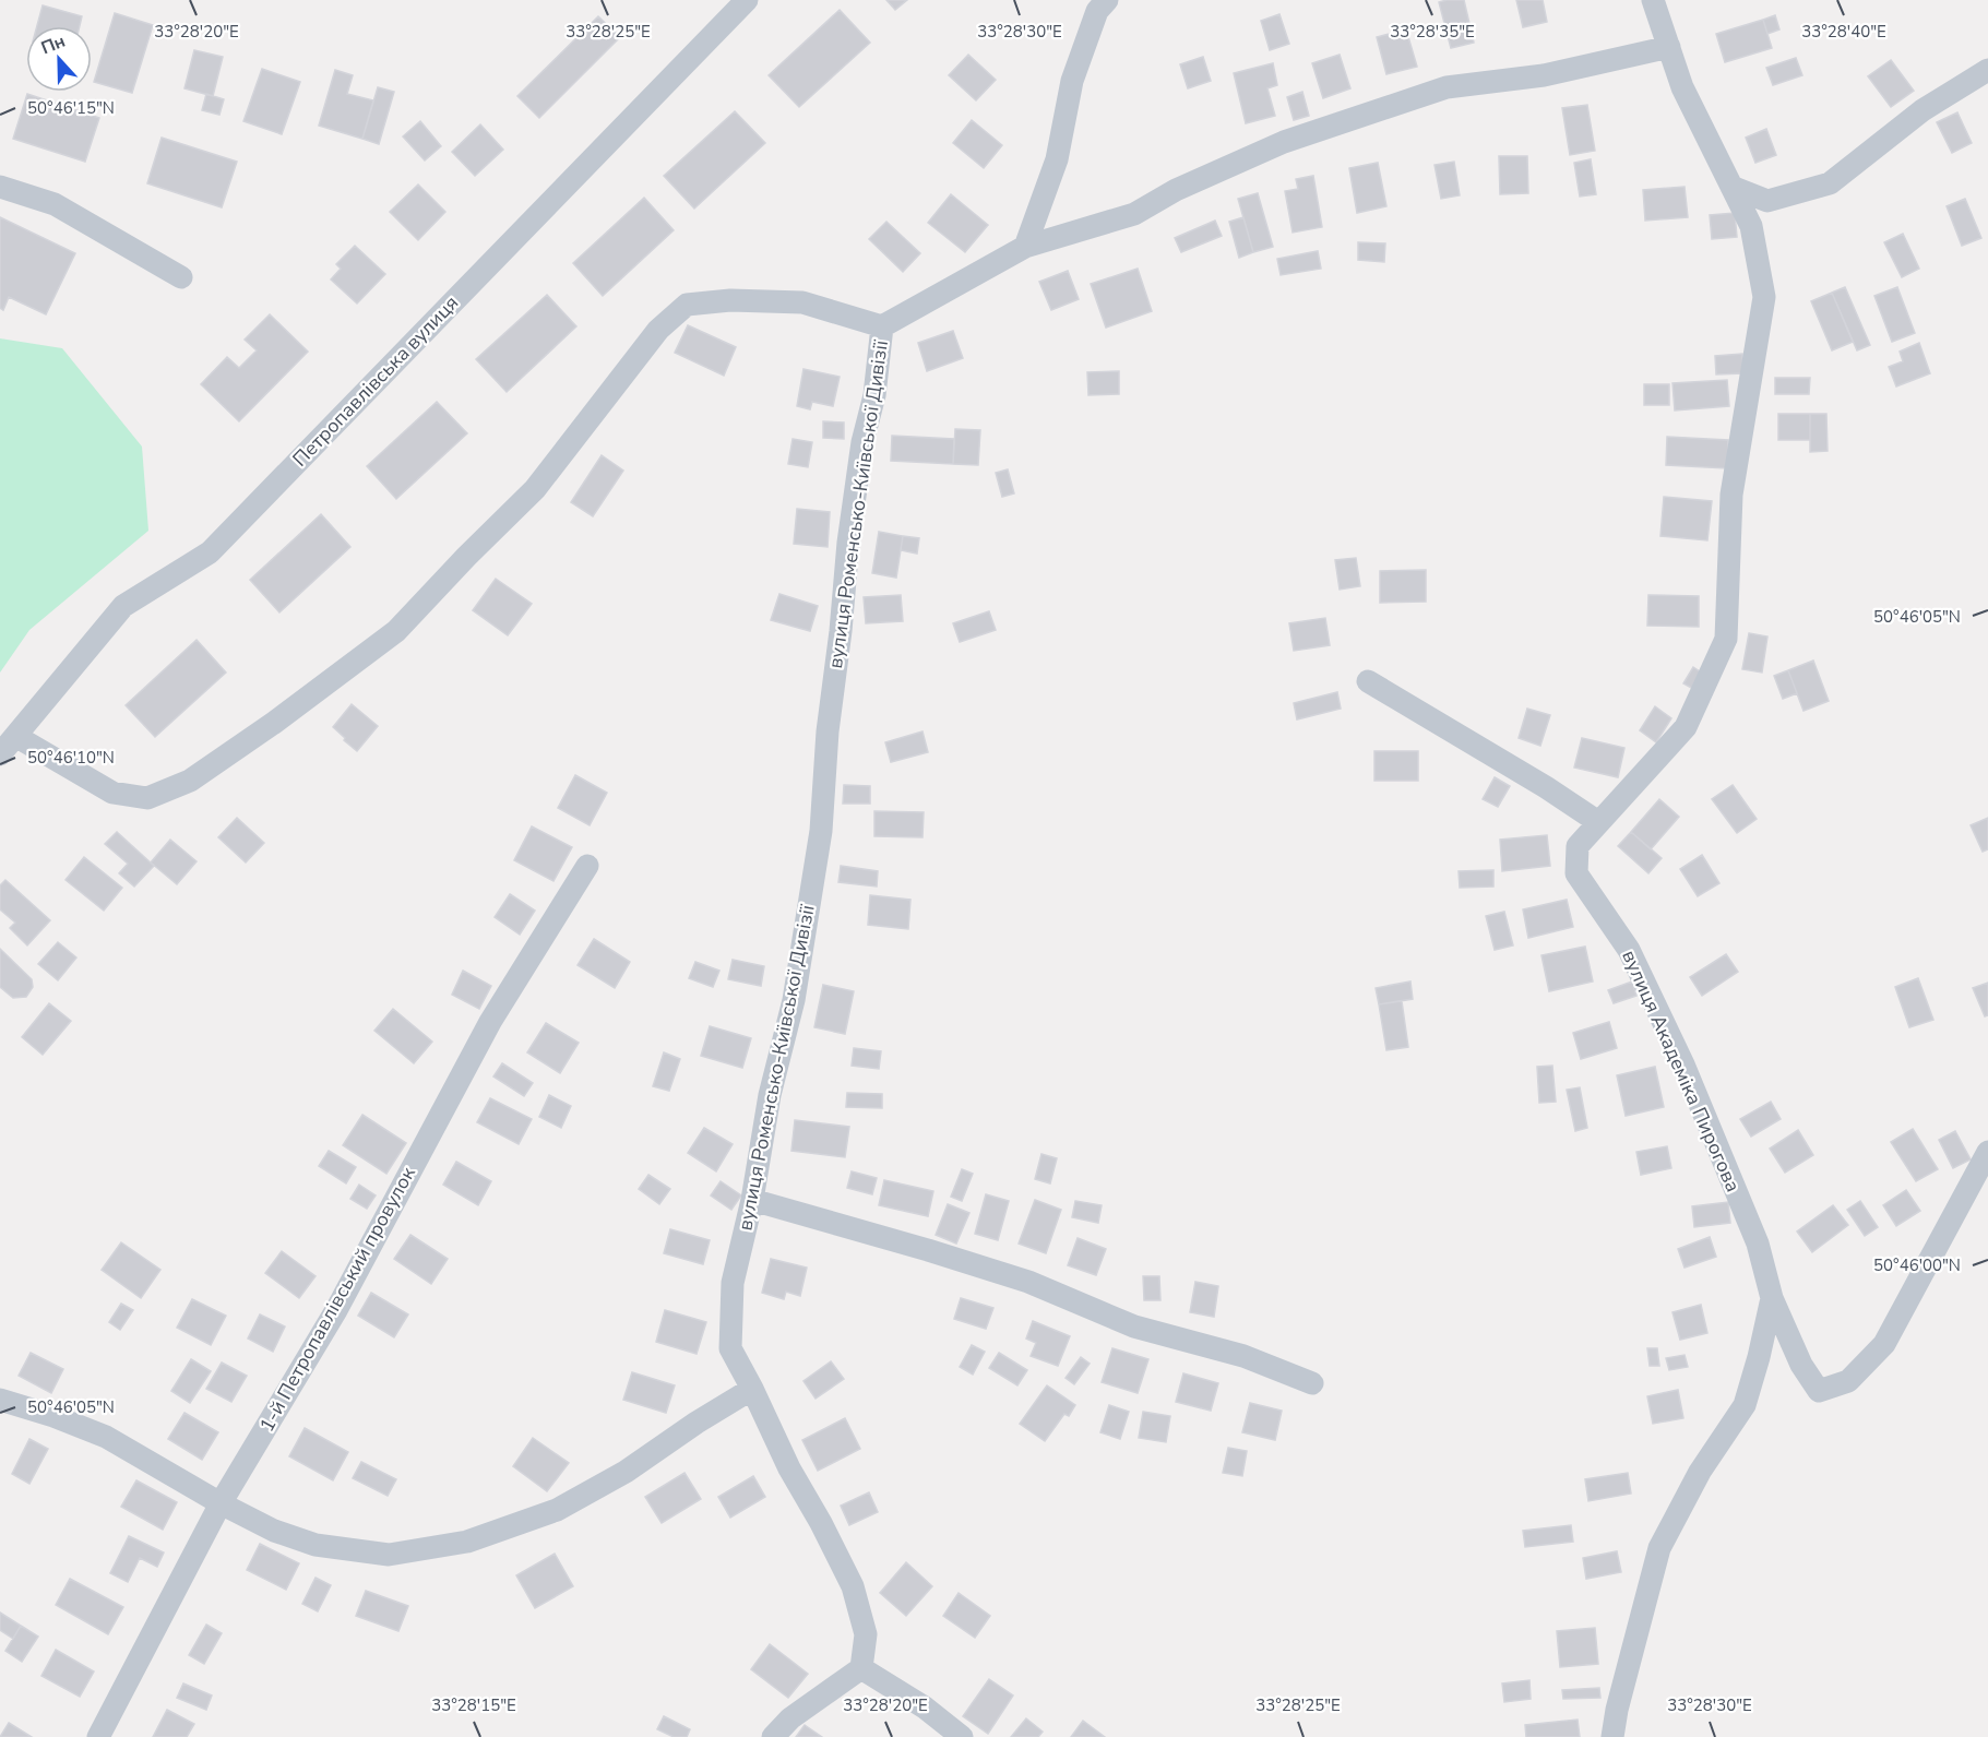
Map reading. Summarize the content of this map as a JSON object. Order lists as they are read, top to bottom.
{
  "streets": {
    "street": [
      "Петропавлівська вулиця",
      "вулиця Роменсько-Київської Дивізії",
      "вулиця Академіка Пирогова",
      "1-й Петропавлівський провулок"
    ]
  },
  "north": "top",
  "coordinates": [
    "33°28'20\"E",
    "33°28'25\"E",
    "33°28'30\"E",
    "33°28'35\"E",
    "33°28'40\"E",
    "50°46'15\"N",
    "50°46'05\"N",
    "50°46'10\"N",
    "50°46'00\"N",
    "33°28'15\"E"
  ]
}
